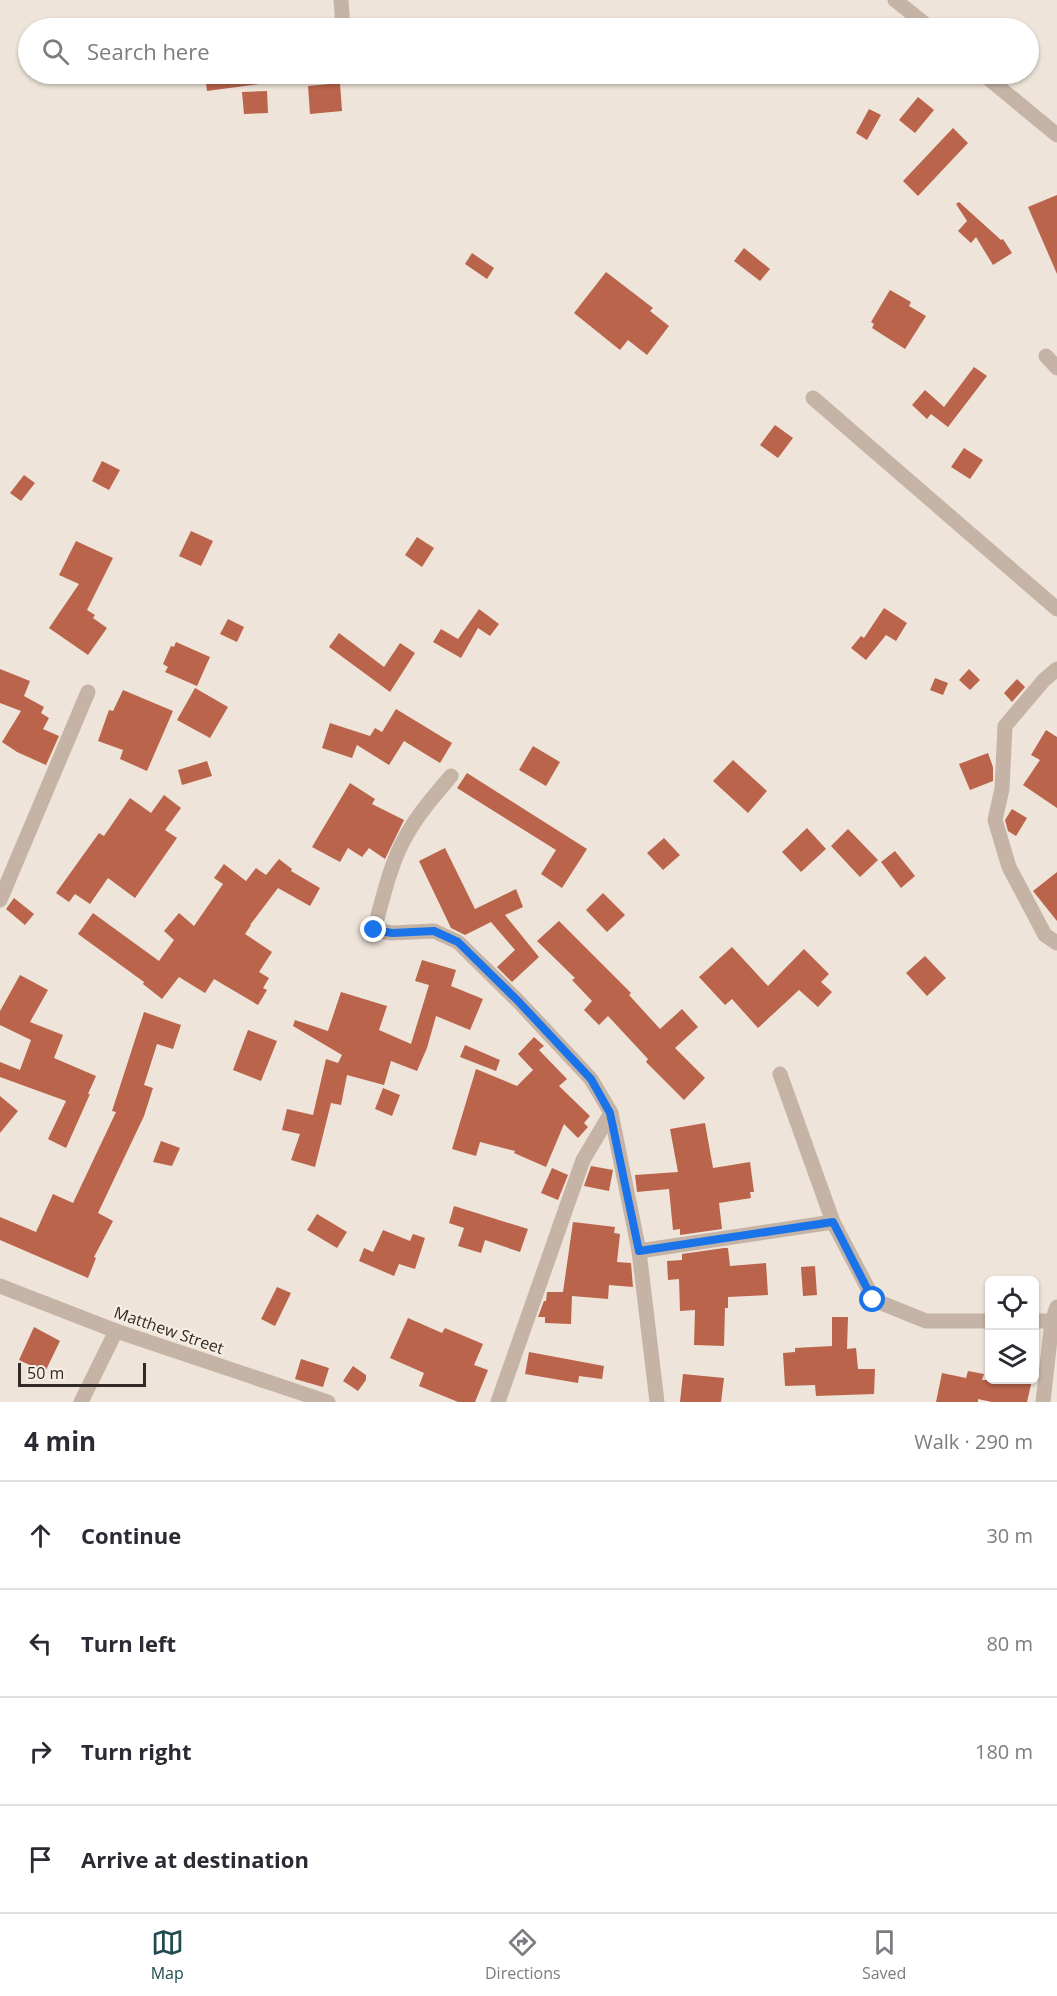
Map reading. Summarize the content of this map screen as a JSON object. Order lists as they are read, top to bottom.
{
  "streets": {
    "street": ["Matthew Street"]
  },
  "scale_bar": "50 m",
  "page": {
    "search": "Search here",
    "scale": "50 m",
    "heading": ["4 min", "Walk · 290 m"],
    "list": [
      ["Continue", "30 m"],
      ["Turn left", "80 m"],
      ["Turn right", "180 m"],
      "Arrive at destination"
    ],
    "nav": ["Map", "Directions", "Saved"]
  }
}
